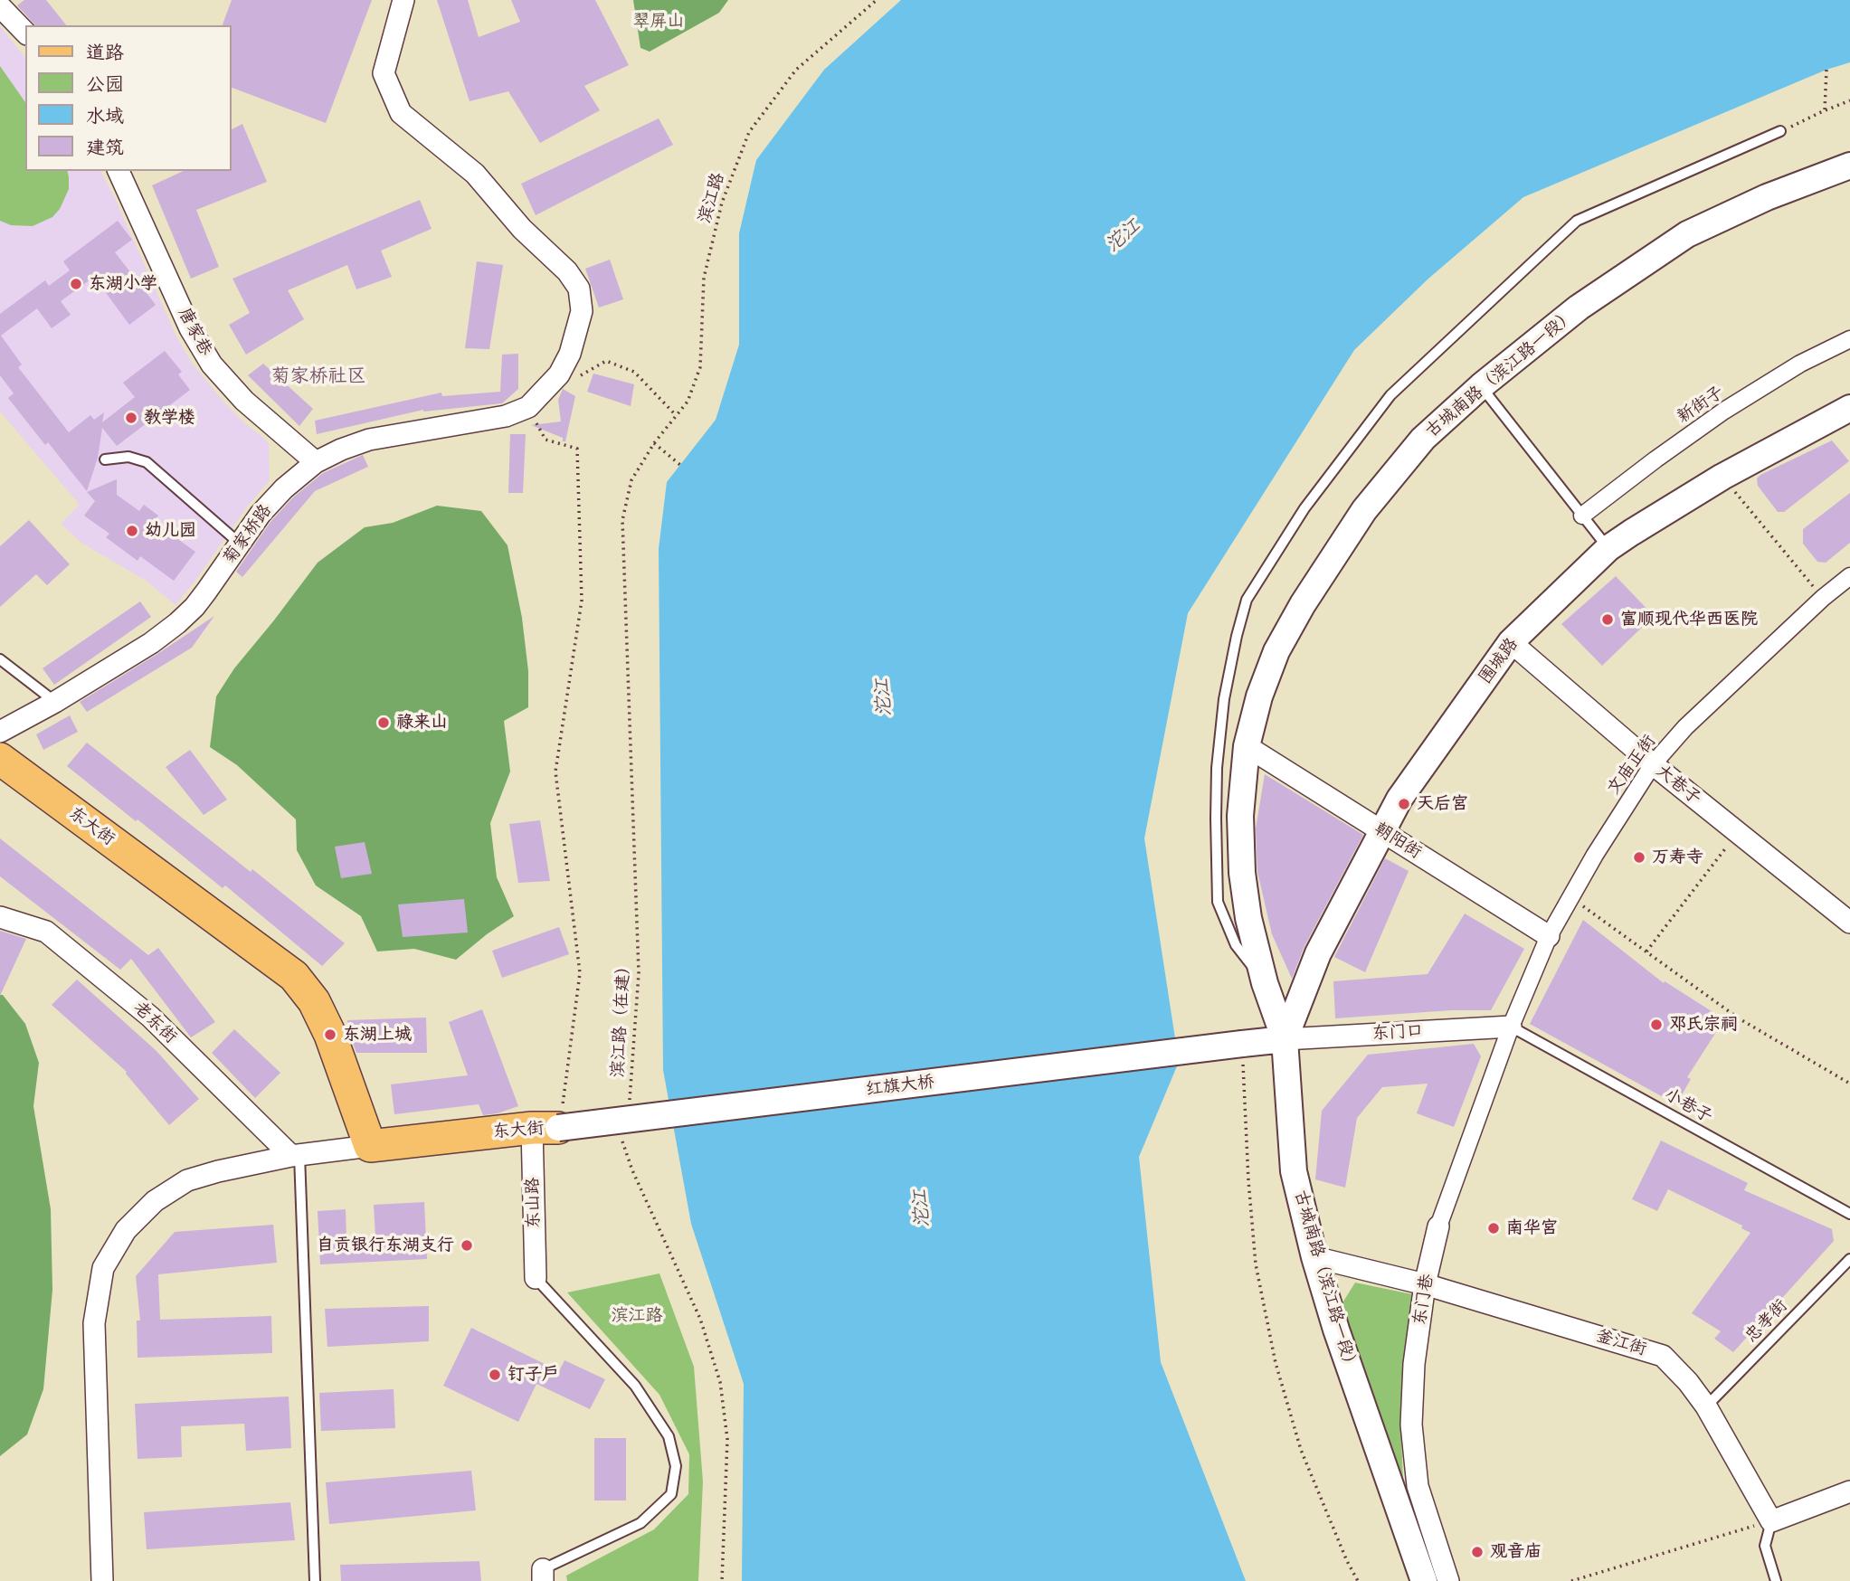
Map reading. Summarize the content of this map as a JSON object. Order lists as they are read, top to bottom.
{
  "streets": {
    "main road": ["东大街"],
    "street": [
      "唐家巷",
      "古城南路（滨江路一段）",
      "新街子",
      "菊家桥路",
      "围城路",
      "文庙正街",
      "大巷子",
      "朝阳街",
      "老东街",
      "东门口",
      "红旗大桥",
      "东山路",
      "东门巷",
      "釜江街"
    ],
    "lane": ["小巷子", "忠孝街"],
    "path": ["滨江路", "滨江路（在建）"]
  },
  "crossings": [
    ["滨江路", "滨江路（在建）"],
    ["唐家巷", "菊家桥路"],
    ["古城南路（滨江路一段）", "围城路"],
    ["古城南路（滨江路一段）", "朝阳街"],
    ["古城南路（滨江路一段）", "东门口"],
    ["古城南路（滨江路一段）", "红旗大桥"],
    ["古城南路（滨江路一段）", "釜江街"],
    ["围城路", "大巷子"],
    ["围城路", "朝阳街"],
    ["围城路", "东门口"],
    ["围城路", "红旗大桥"],
    ["文庙正街", "大巷子"],
    ["文庙正街", "朝阳街"],
    ["文庙正街", "东门口"],
    ["文庙正街", "小巷子"],
    ["文庙正街", "东门巷"],
    ["东大街", "红旗大桥"],
    ["东大街", "东山路"],
    ["东门口", "红旗大桥"],
    ["东门口", "小巷子"],
    ["东门口", "东门巷"],
    ["红旗大桥", "东山路"],
    ["小巷子", "东门巷"],
    ["东门巷", "釜江街"],
    ["忠孝街", "釜江街"]
  ],
  "districts": ["菊家桥社区"],
  "water": ["沱江"],
  "parks": ["翠屏山", "滨江路"],
  "places": [
    "东湖小学",
    "教学楼",
    "幼儿园",
    "富顺现代华西医院",
    "禄来山",
    "天后宫",
    "万寿寺",
    "邓氏宗祠",
    "东湖上城",
    "南华宫",
    "自贡银行东湖支行",
    "钉子户",
    "观音庙"
  ],
  "legend": [
    "道路",
    "公园",
    "水域",
    "建筑"
  ]
}
